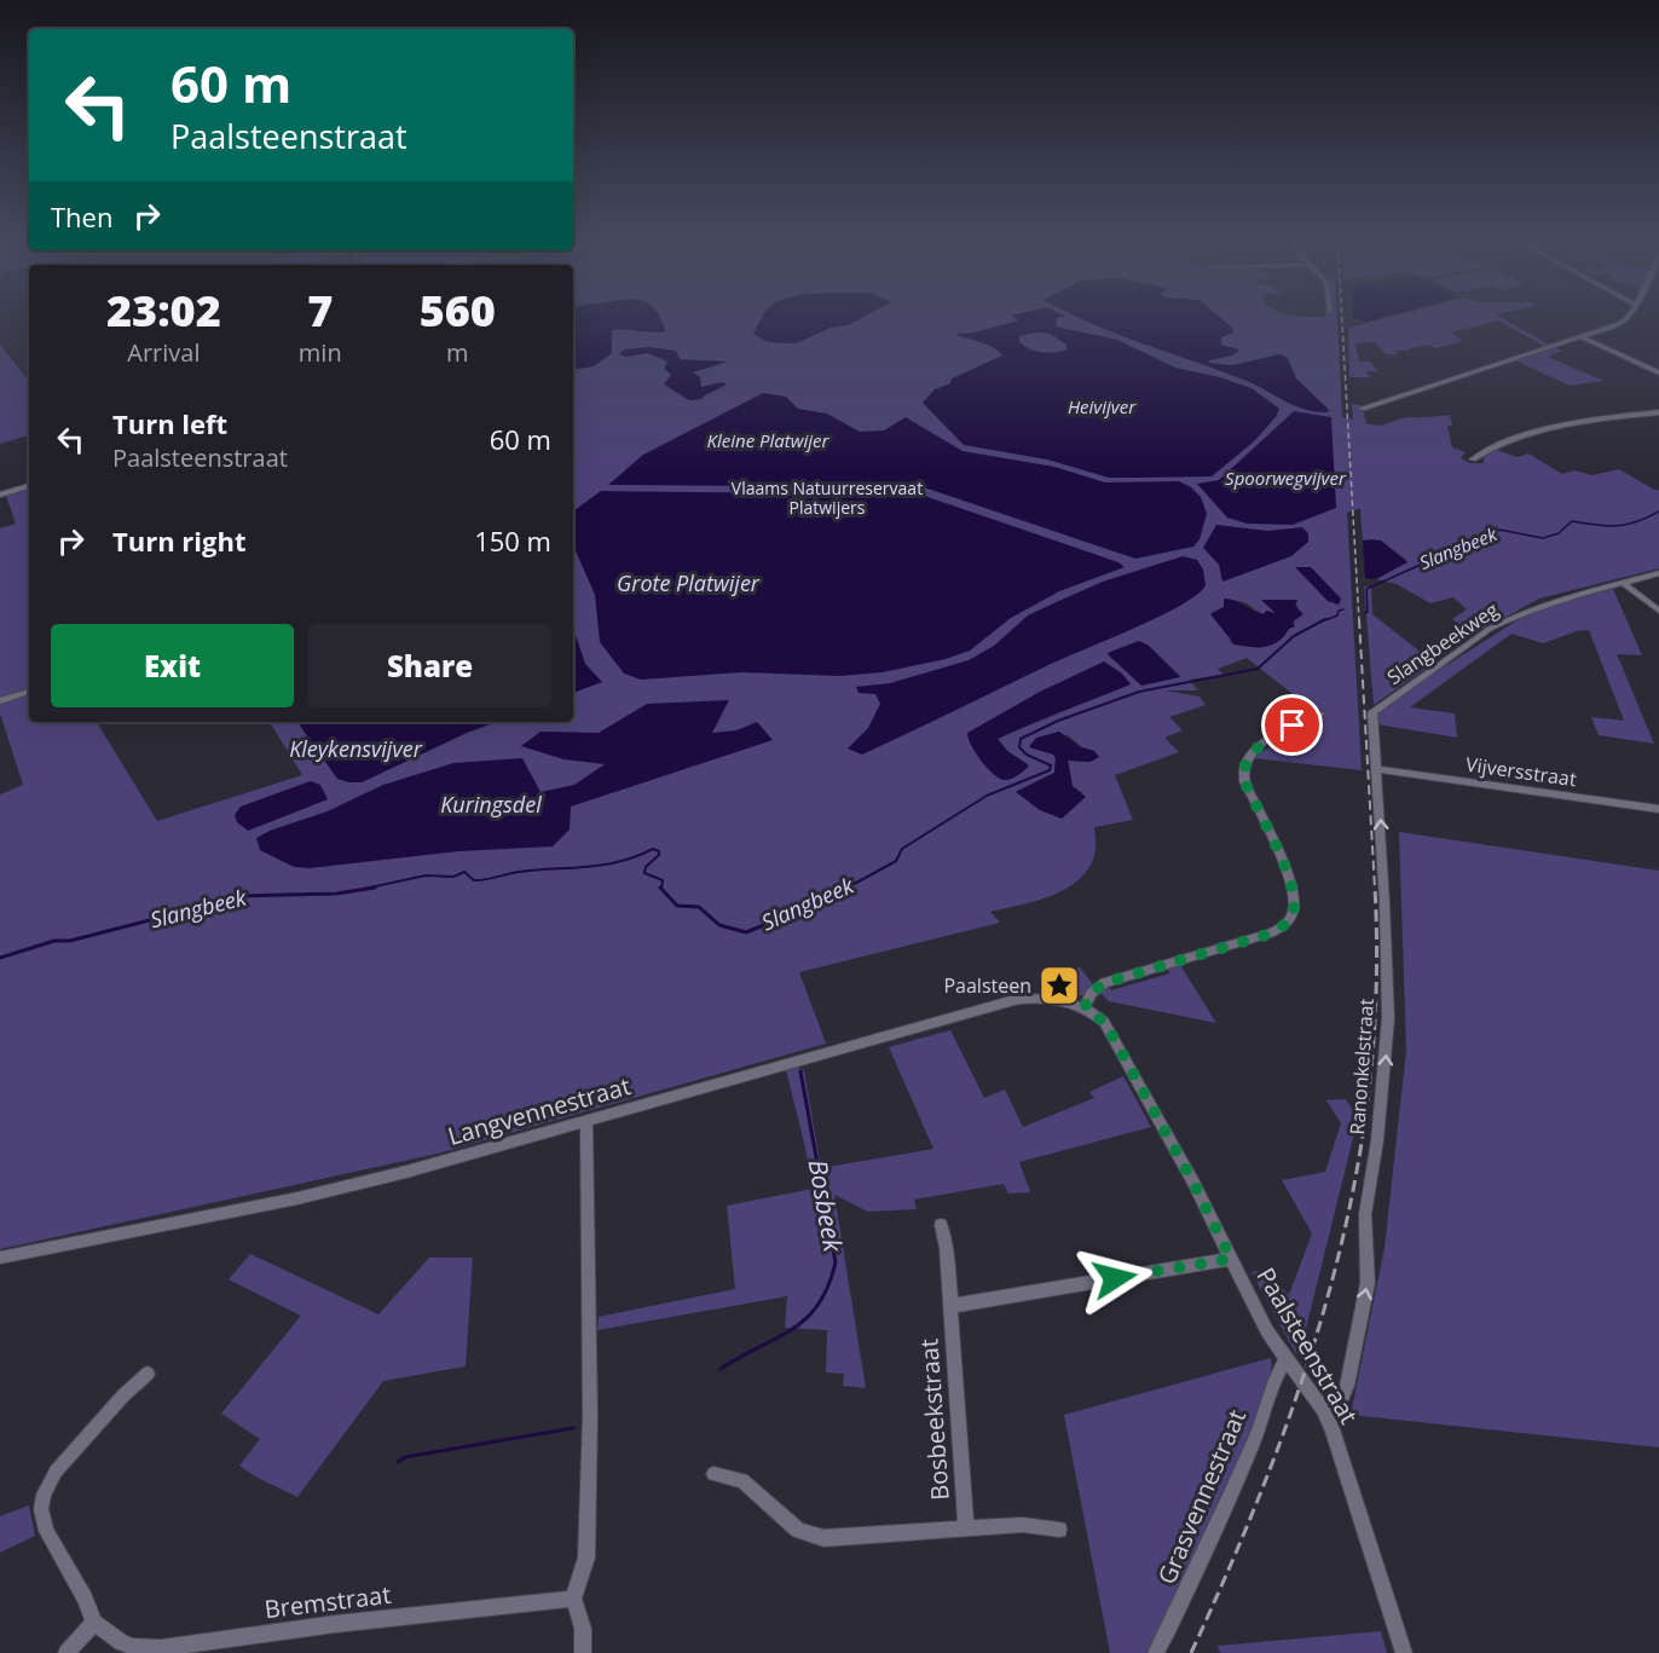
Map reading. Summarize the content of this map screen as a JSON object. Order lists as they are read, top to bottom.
{
  "streets": {
    "street": [
      "Slangbeekweg",
      "Vijversstraat",
      "Ranonkelstraat",
      "Langvennestraat",
      "Paalsteenstraat",
      "Bosbeekstraat",
      "Grasvennestraat",
      "Bremstraat"
    ]
  },
  "crossings": [
    ["Slangbeekweg", "Ranonkelstraat"],
    ["Vijversstraat", "Ranonkelstraat"],
    ["Ranonkelstraat", "Paalsteenstraat"],
    ["Langvennestraat", "Paalsteenstraat"],
    ["Paalsteenstraat", "Grasvennestraat"]
  ],
  "one_way": ["Ranonkelstraat"],
  "water": [
    "Heivijver",
    "Kleine Platwijer",
    "Spoorwegvijver",
    "Slangbeek",
    "Grote Platwijer",
    "Kleykensvijver",
    "Kuringsdel",
    "Bosbeek"
  ],
  "parks": ["Vlaams Natuurreservaat Platwijers"],
  "places": {
    "place": ["Paalsteen"]
  },
  "page": {
    "turn": ["60 m", "Paalsteenstraat"],
    "then": "Then",
    "eta": [
      "23:02",
      "Arrival",
      "7",
      "min",
      "560",
      "m"
    ],
    "list": [
      {
        "name": "Turn left",
        "note": "Paalsteenstraat",
        "value": "60 m"
      },
      {
        "name": "Turn right",
        "value": "150 m"
      }
    ],
    "buttons": ["Exit", "Share"]
  }
}
